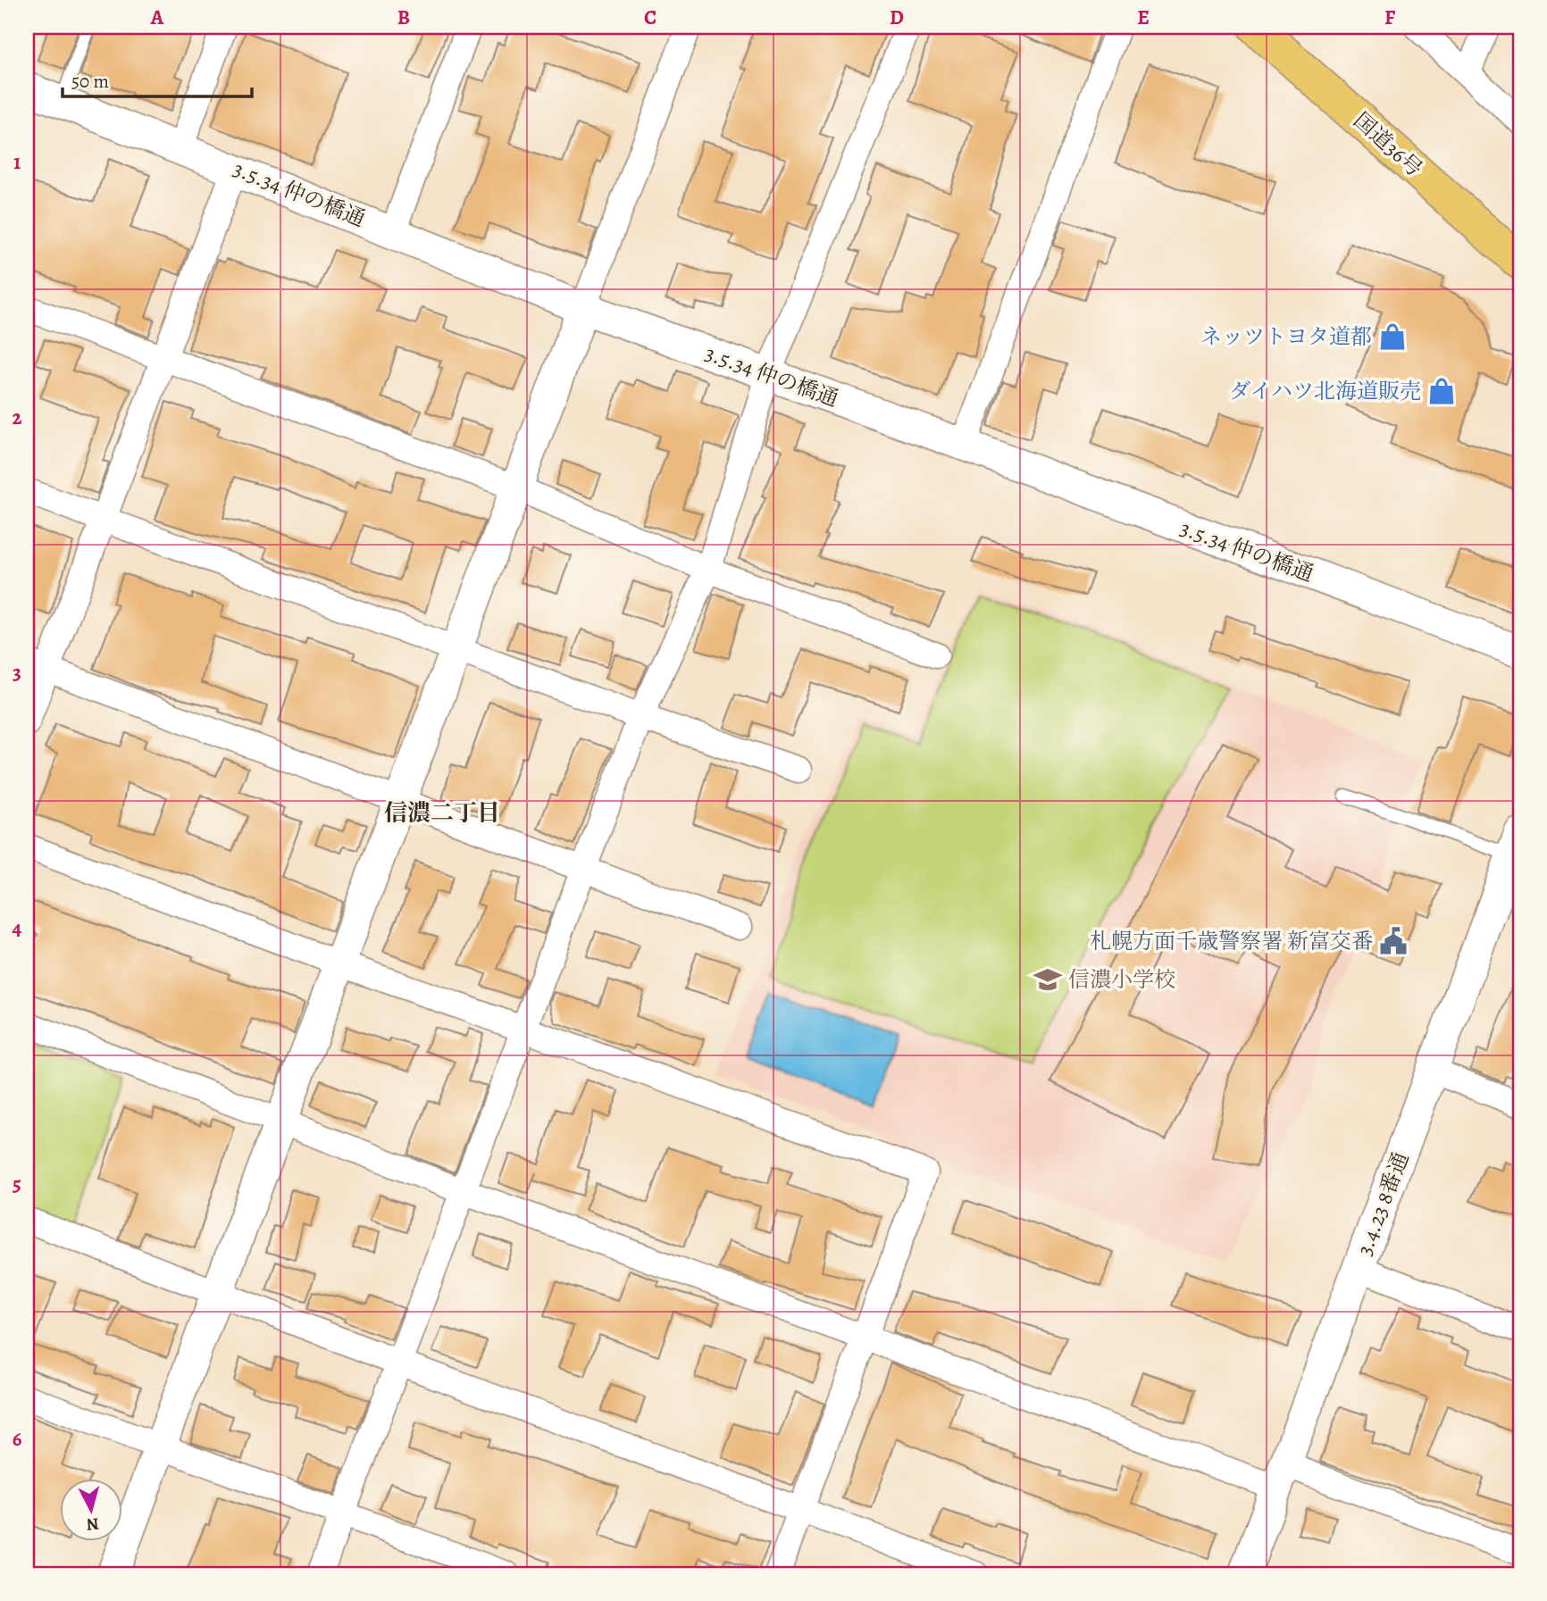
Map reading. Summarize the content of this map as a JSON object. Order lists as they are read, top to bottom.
{
  "streets": {
    "highway": ["国道36号"],
    "street": ["3.5.34 仲の橋通", "3.4.23 8番通"]
  },
  "districts": ["信濃二丁目"],
  "places": {
    "shop": ["ネッツトヨタ道都", "ダイハツ北海道販売"],
    "public building": ["札幌方面千歳警察署 新富交番"],
    "school or university": ["信濃小学校"]
  },
  "scale_bar": "50 m",
  "north": "bottom",
  "grid": {
    "columns": [
      "A",
      "B",
      "C",
      "D",
      "E",
      "F"
    ],
    "rows": [
      "1",
      "2",
      "3",
      "4",
      "5",
      "6"
    ]
  }
}
